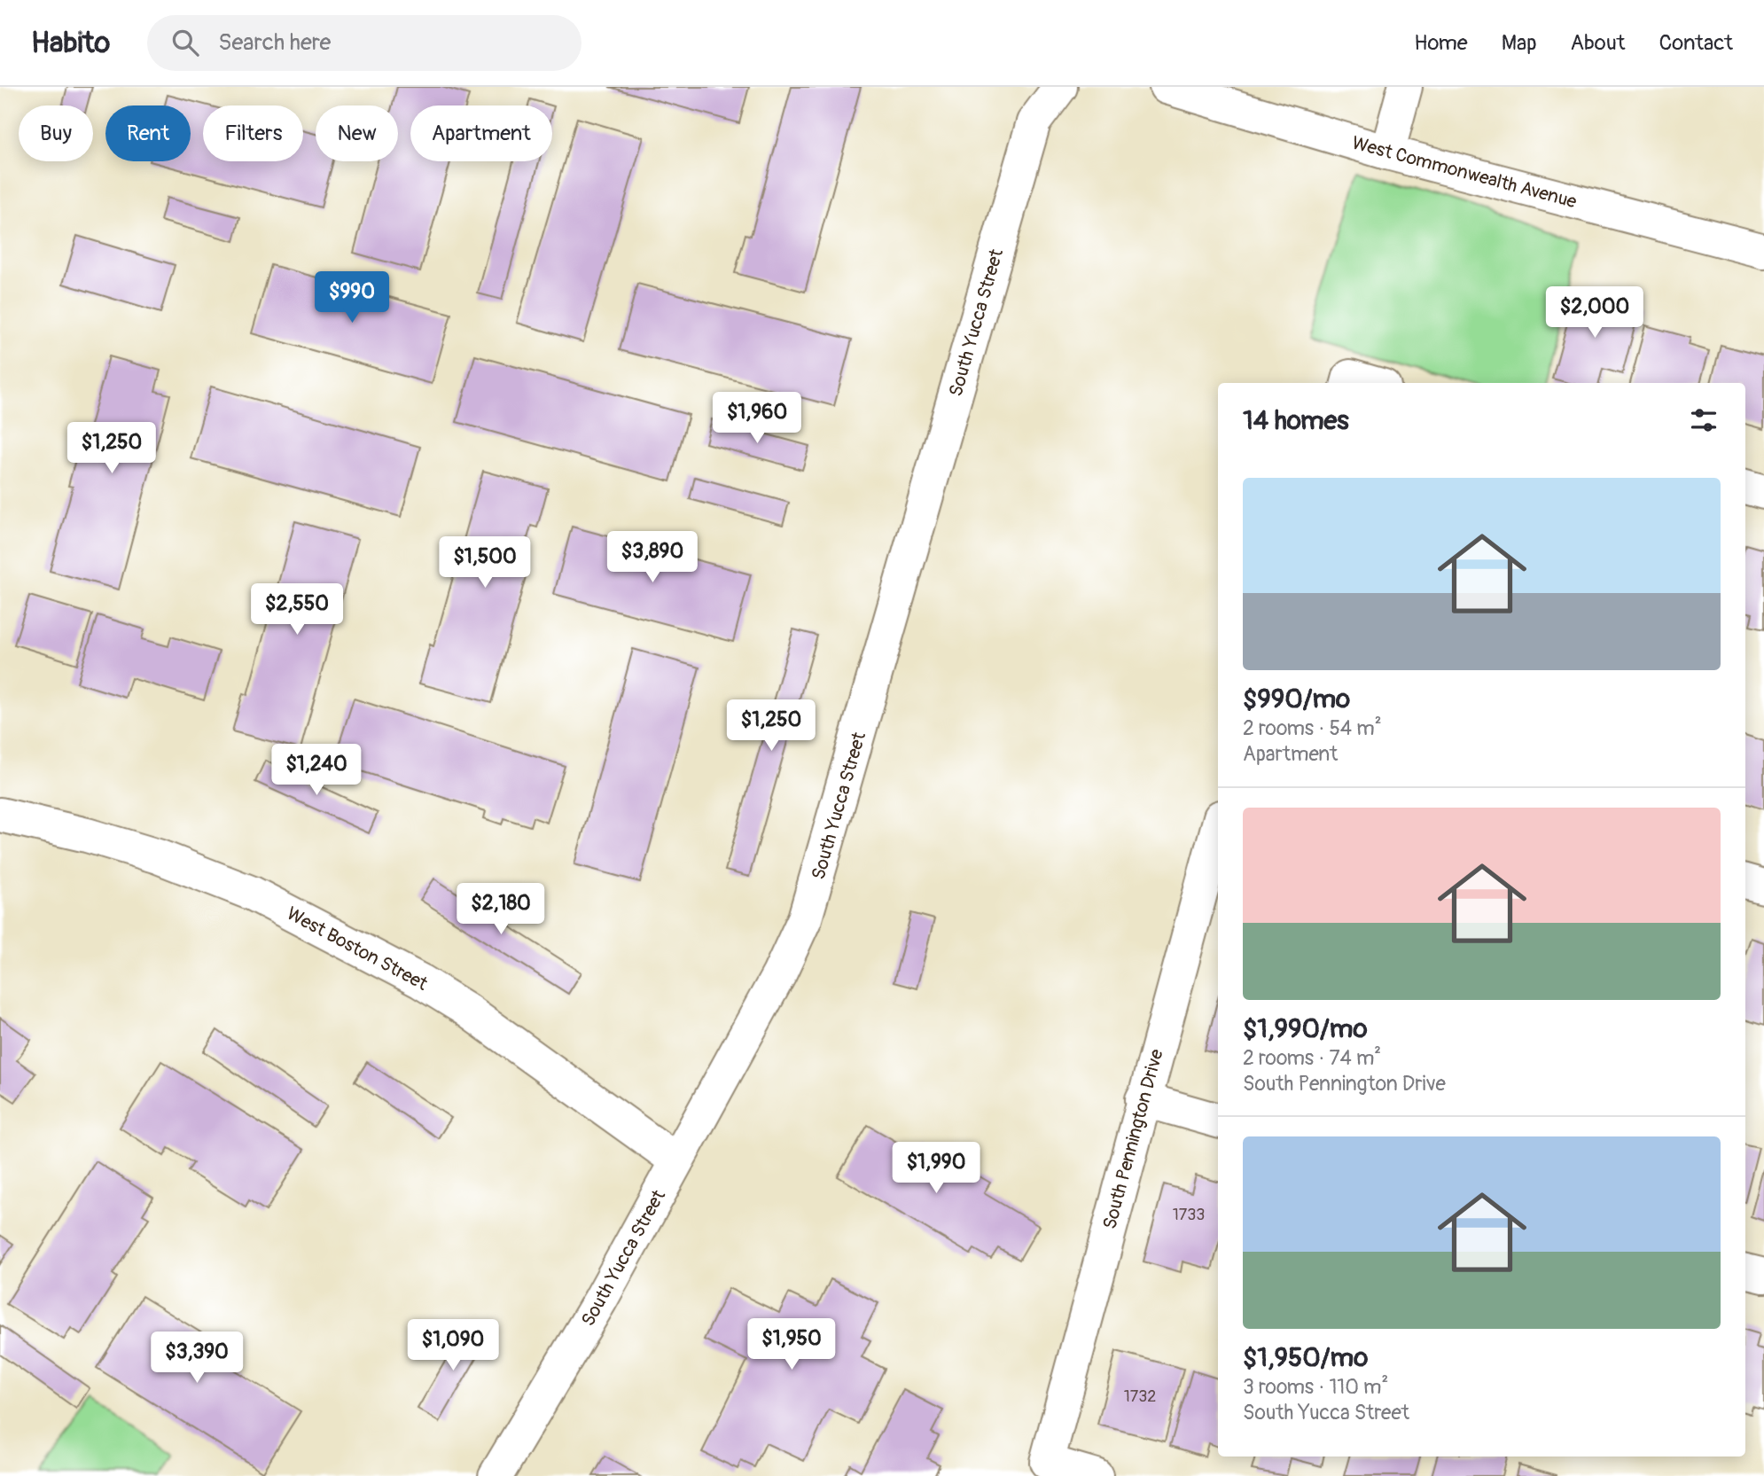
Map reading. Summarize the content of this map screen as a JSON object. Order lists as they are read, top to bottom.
{
  "streets": {
    "street": [
      "West Commonwealth Avenue",
      "South Yucca Street",
      "West Boston Street",
      "South Pennington Drive"
    ]
  },
  "crossings": [
    ["South Yucca Street", "West Boston Street"]
  ],
  "house_numbers": ["1733", "1732"],
  "page": {
    "header": "Habito",
    "search": "Search here",
    "nav": [
      "Home",
      "Map",
      "About",
      "Contact"
    ],
    "chip": [
      "Buy",
      "Rent",
      "Filters",
      "New",
      "Apartment"
    ],
    "price": [
      "$990",
      "$2,000",
      "$1,960",
      "$1,250",
      "$3,890",
      "$1,500",
      "$2,550",
      "$1,250",
      "$1,240",
      "$2,180",
      "$1,990",
      "$1,950",
      "$1,090",
      "$3,390"
    ],
    "heading": "14 homes",
    "list": [
      {
        "name": "$990/mo",
        "note": "2 rooms · 54 m² · Apartment"
      },
      {
        "name": "$1,990/mo",
        "note": "2 rooms · 74 m² · South Pennington Drive"
      },
      {
        "name": "$1,950/mo",
        "note": "3 rooms · 110 m² · South Yucca Street"
      }
    ]
  }
}
